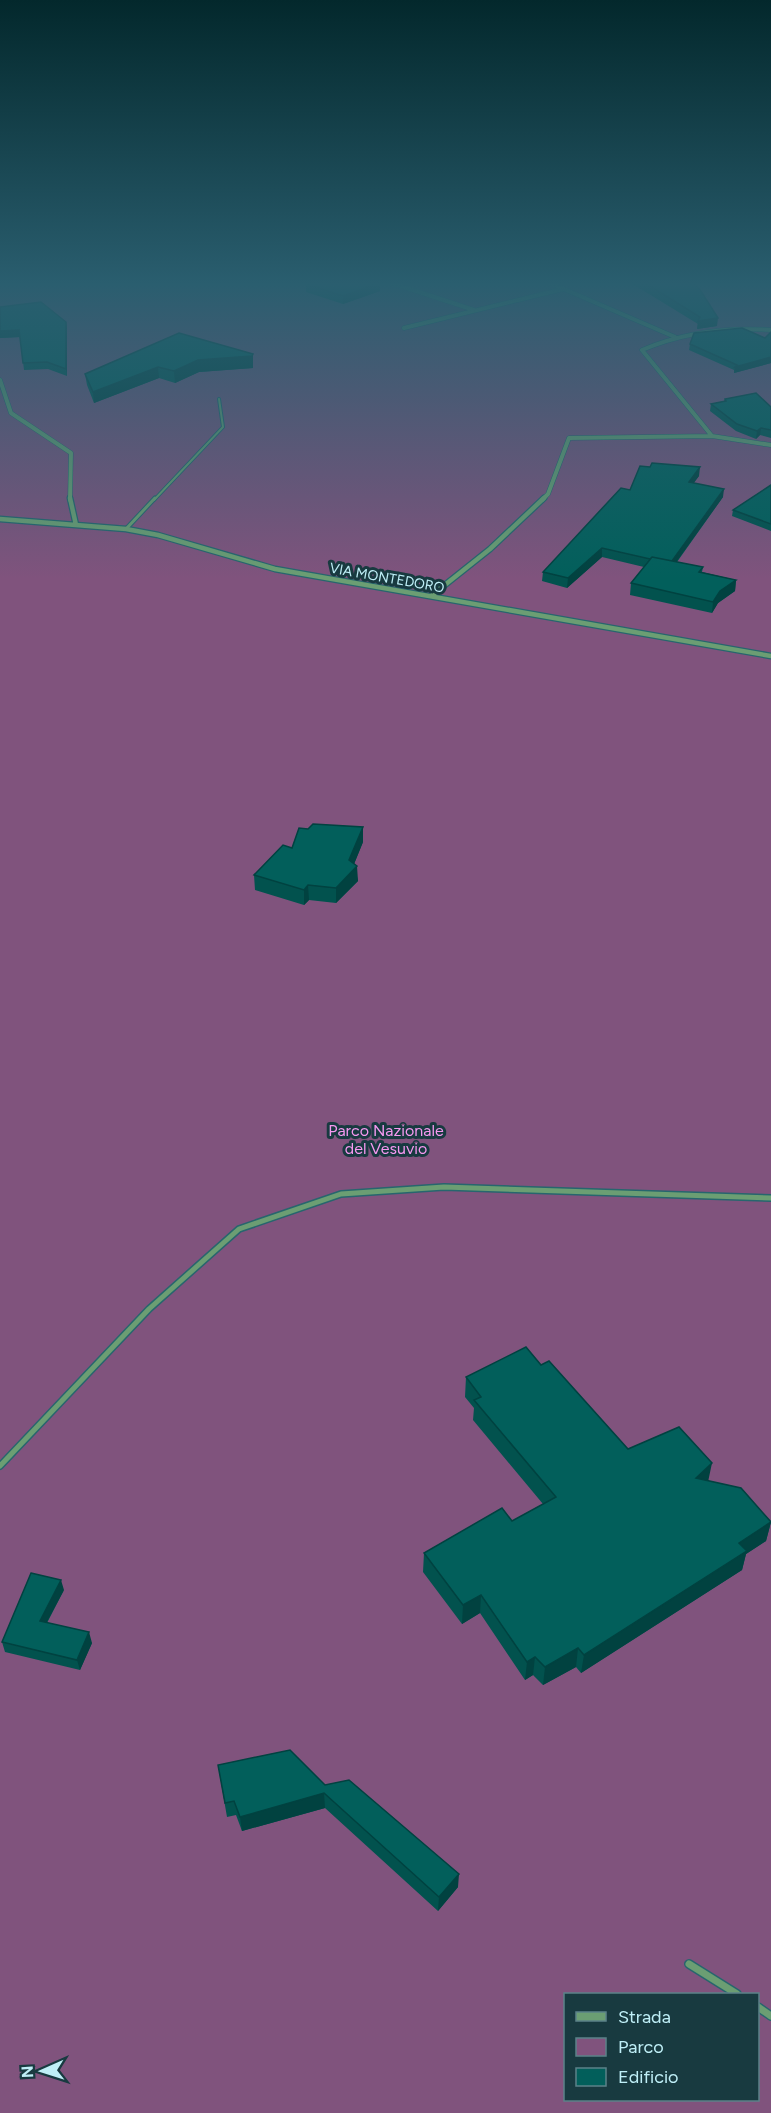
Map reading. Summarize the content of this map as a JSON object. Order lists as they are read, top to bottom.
{
  "streets": {
    "street": ["VIA MONTEDORO"]
  },
  "parks": ["Parco Nazionale del Vesuvio"],
  "legend": ["Strada", "Parco", "Edificio"],
  "north": "left"
}
